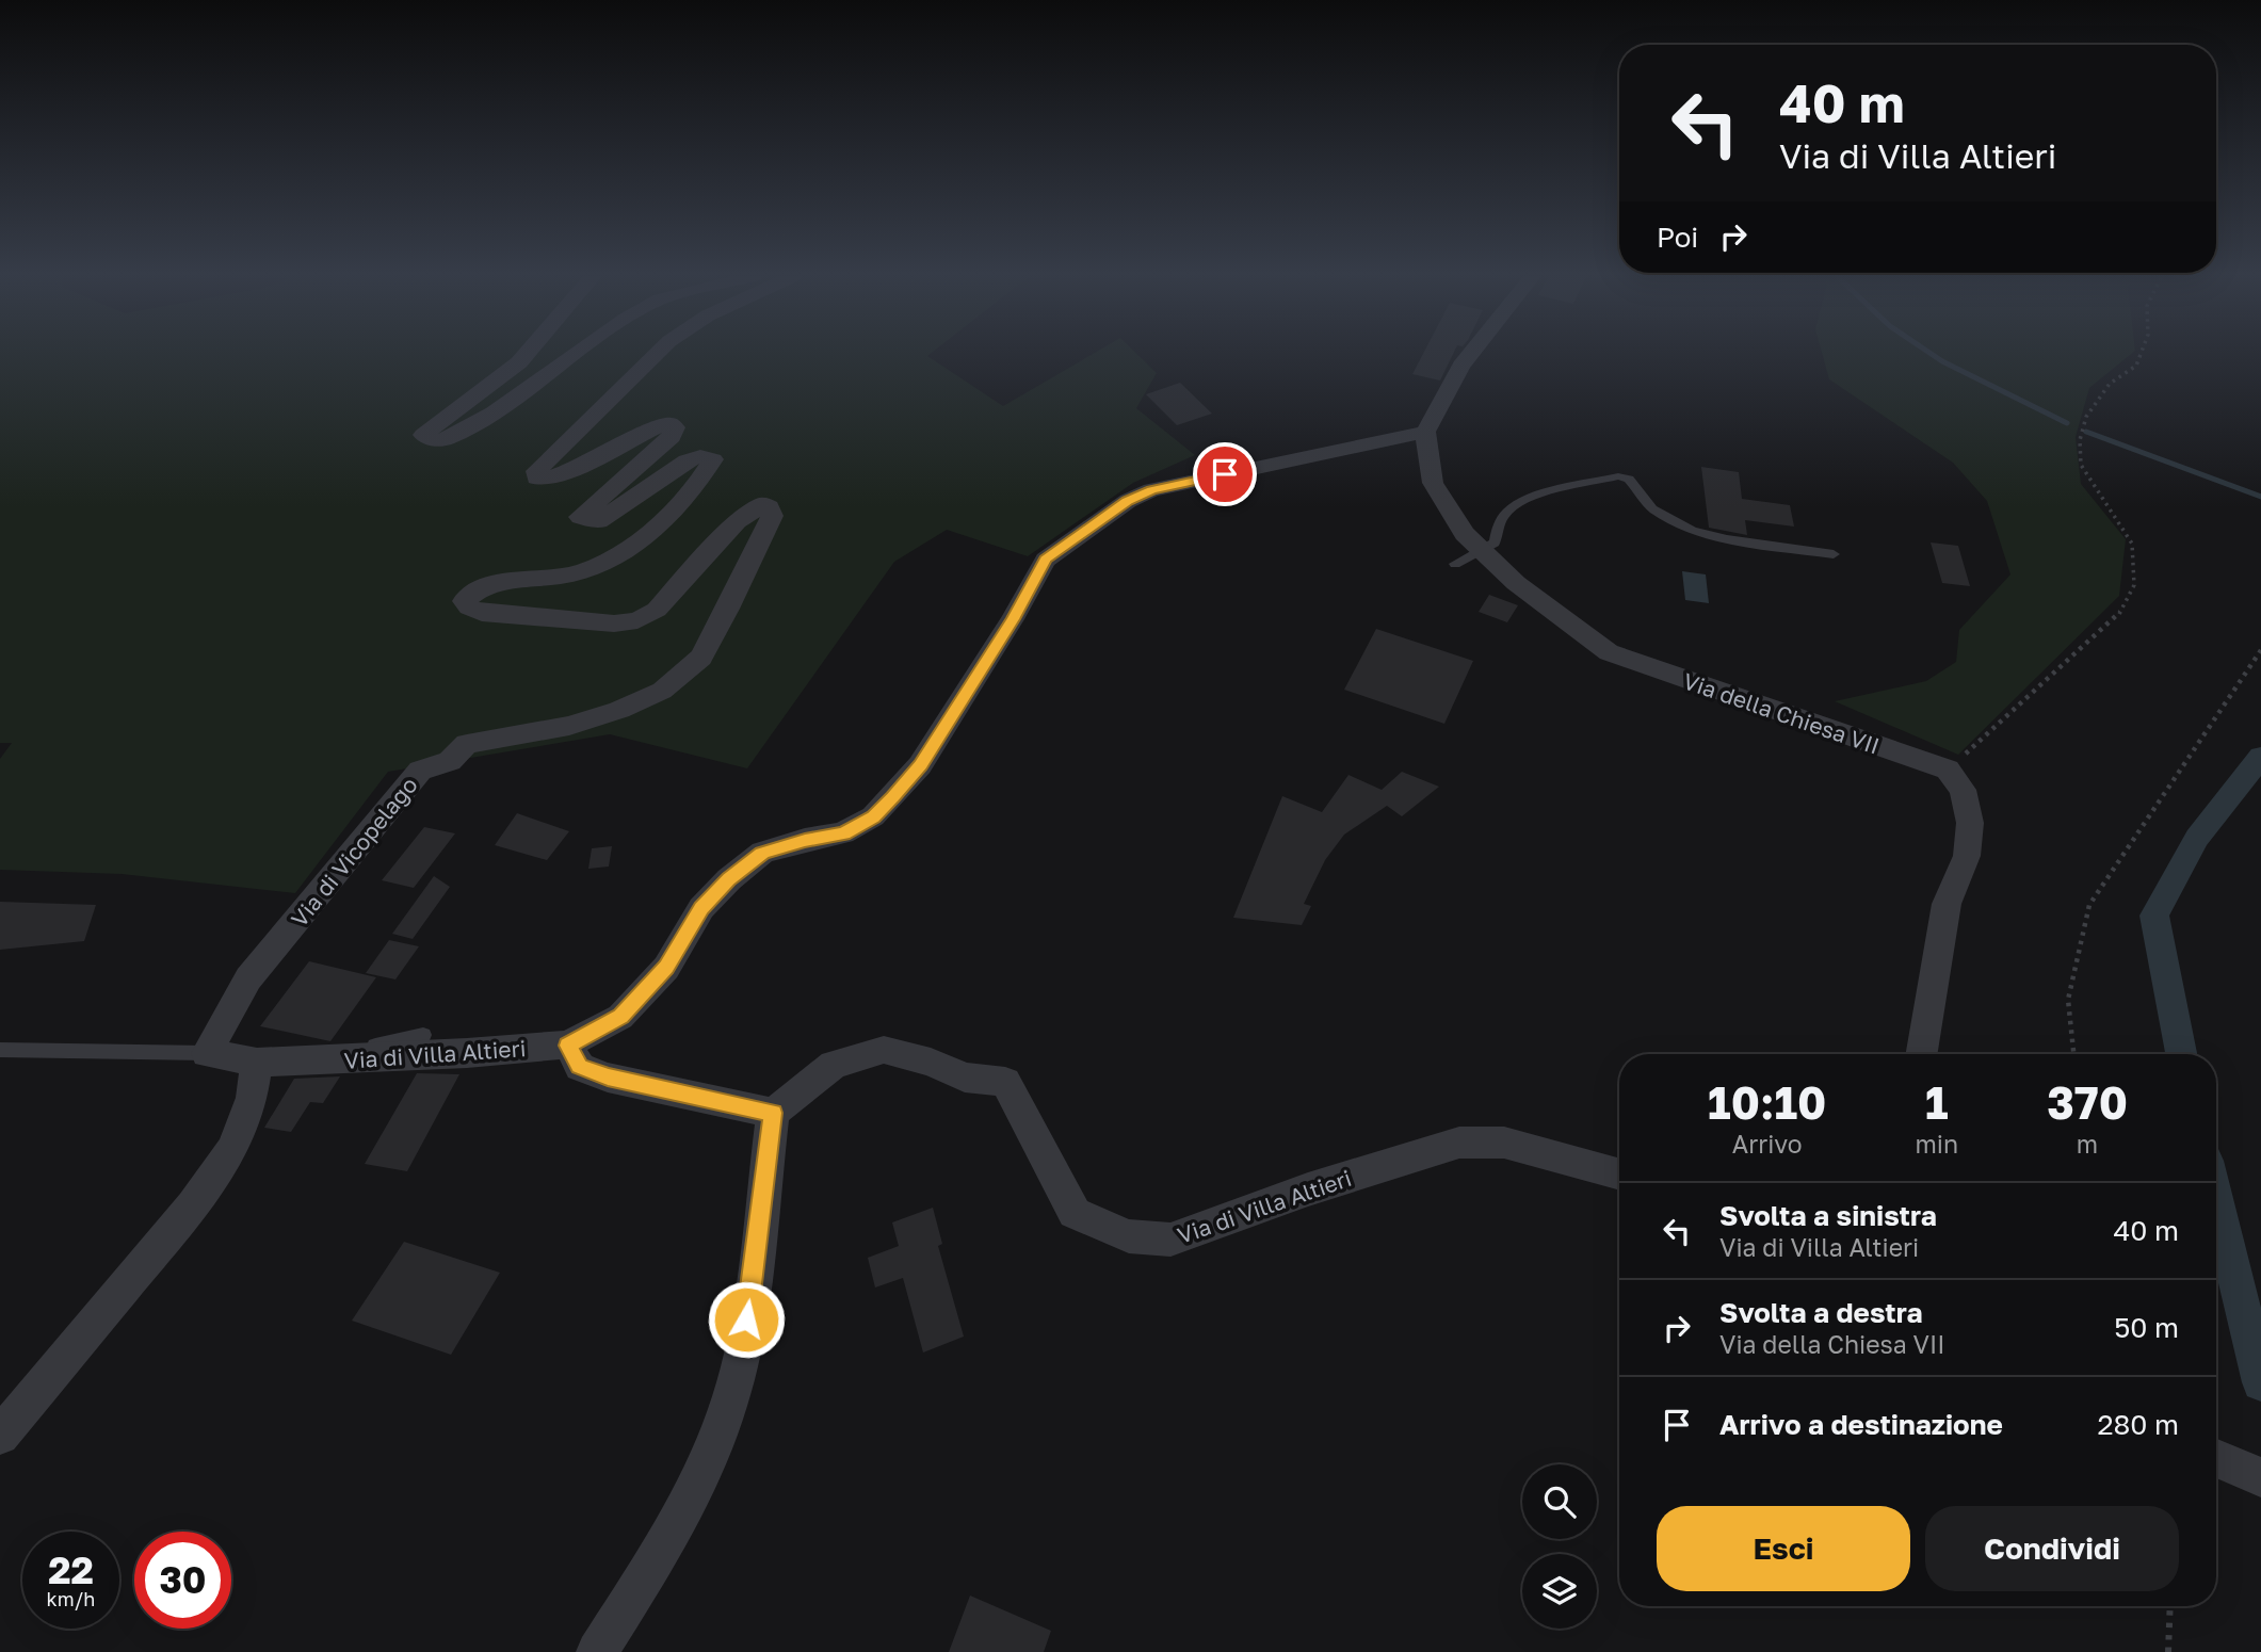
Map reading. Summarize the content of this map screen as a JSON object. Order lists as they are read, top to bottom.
{
  "streets": {
    "street": ["Via della Chiesa VII", "Via di Vicopelago", "Via di Villa Altieri"]
  },
  "page": {
    "turn": ["40 m", "Via di Villa Altieri"],
    "then": "Poi",
    "eta": [
      "10:10",
      "Arrivo",
      "1",
      "min",
      "370",
      "m"
    ],
    "list": [
      {
        "name": "Svolta a sinistra",
        "note": "Via di Villa Altieri",
        "value": "40 m"
      },
      {
        "name": "Svolta a destra",
        "note": "Via della Chiesa VII",
        "value": "50 m"
      },
      {
        "name": "Arrivo a destinazione",
        "value": "280 m"
      }
    ],
    "buttons": ["Esci", "Condividi"],
    "speed": "22 km/h",
    "limit": "30"
  }
}
